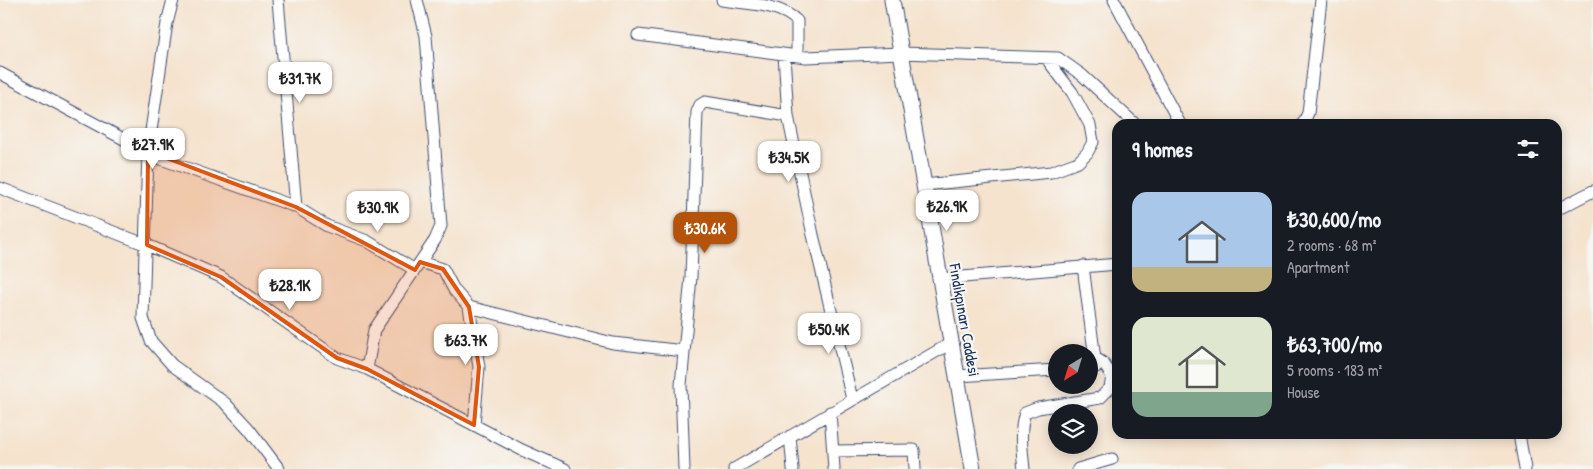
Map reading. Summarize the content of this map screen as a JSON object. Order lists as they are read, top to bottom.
{
  "streets": {
    "main road": ["Fındıkpınarı Caddesi"]
  },
  "north": "bottom left",
  "page": {
    "price": [
      "₺31.7K",
      "₺27.9K",
      "₺34.5K",
      "₺26.9K",
      "₺30.9K",
      "₺30.6K",
      "₺28.1K",
      "₺50.4K",
      "₺63.7K"
    ],
    "heading": "9 homes",
    "list": [
      {
        "name": "₺30,600/mo",
        "note": "2 rooms · 68 m² · Apartment"
      },
      {
        "name": "₺63,700/mo",
        "note": "5 rooms · 183 m² · House"
      }
    ]
  }
}
